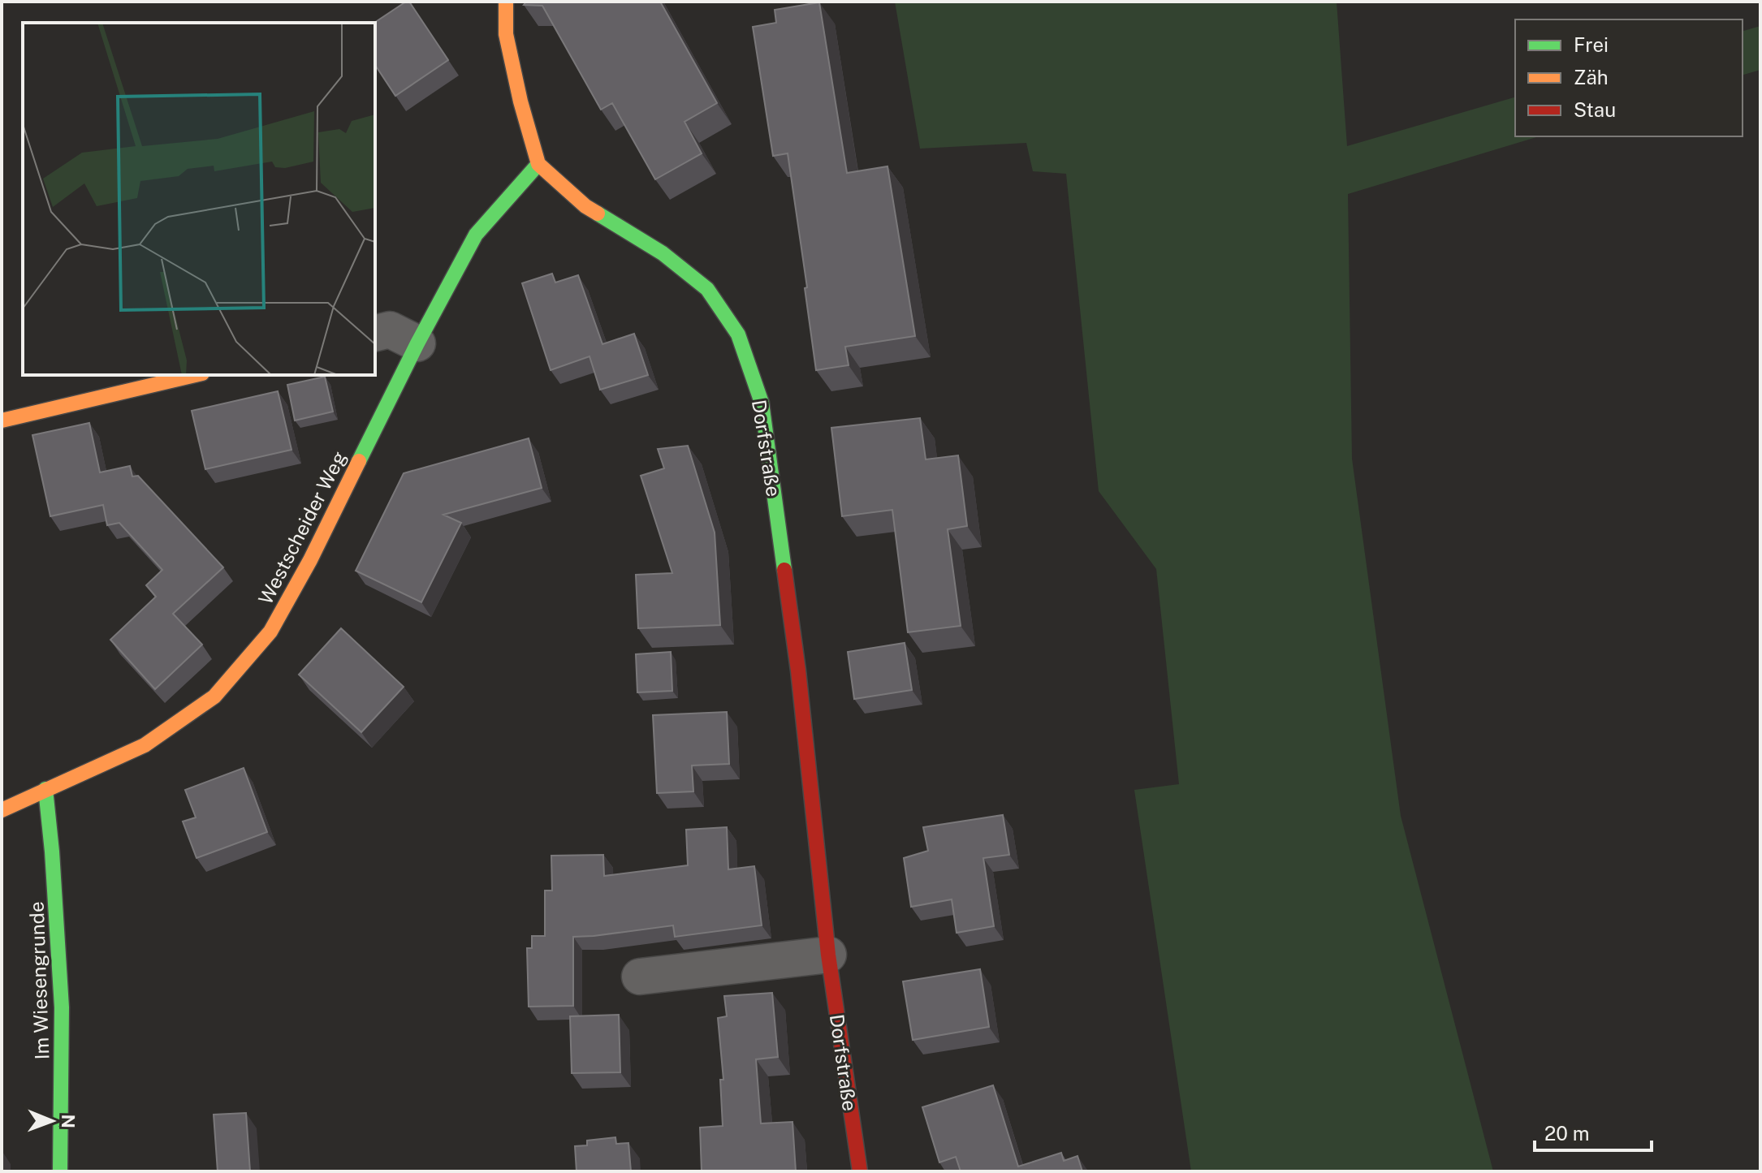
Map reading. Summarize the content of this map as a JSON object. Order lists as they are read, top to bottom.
{
  "streets": {
    "street": ["Dorfstraße", "Westscheider Weg", "Im Wiesengrunde"]
  },
  "crossings": [
    ["Dorfstraße", "Westscheider Weg"],
    ["Westscheider Weg", "Im Wiesengrunde"]
  ],
  "legend": ["Frei", "Zäh", "Stau"],
  "scale_bar": "20 m",
  "north": "right"
}
